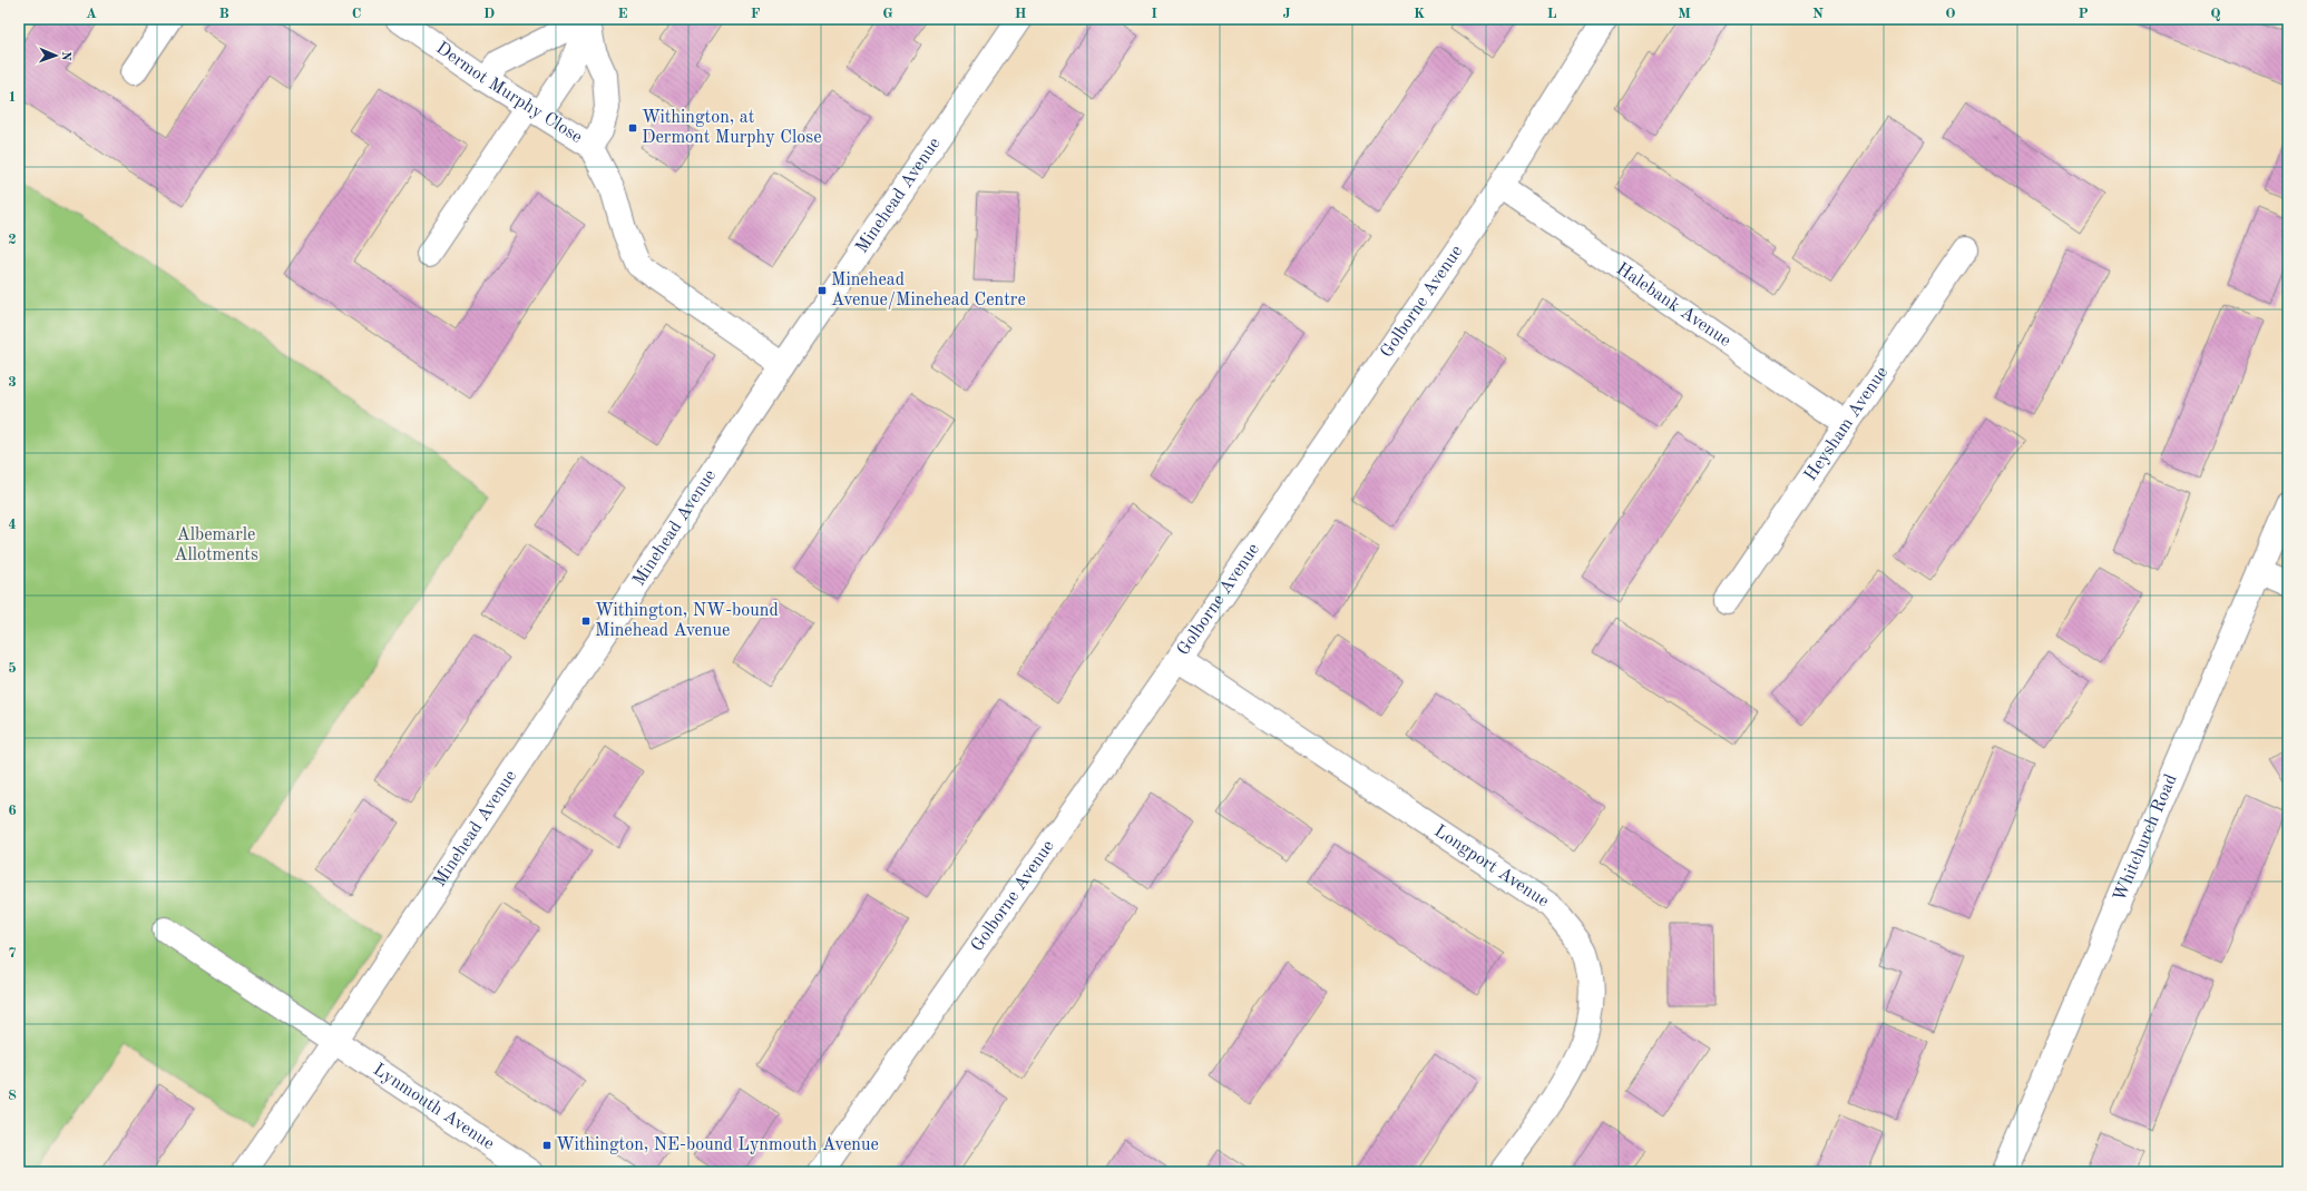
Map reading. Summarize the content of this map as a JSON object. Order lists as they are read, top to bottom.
{
  "streets": {
    "street": [
      "Dermot Murphy Close",
      "Minehead Avenue",
      "Golborne Avenue",
      "Halebank Avenue",
      "Heysham Avenue",
      "Whitchurch Road",
      "Longport Avenue",
      "Lynmouth Avenue"
    ]
  },
  "crossings": [
    ["Dermot Murphy Close", "Minehead Avenue"],
    ["Minehead Avenue", "Lynmouth Avenue"],
    ["Golborne Avenue", "Halebank Avenue"],
    ["Golborne Avenue", "Longport Avenue"],
    ["Halebank Avenue", "Heysham Avenue"]
  ],
  "parks": ["Albemarle Allotments"],
  "places": {
    "transit": [
      "Withington, at Dermont Murphy Close",
      "Minehead Avenue/Minehead Centre",
      "Withington, NW-bound Minehead Avenue",
      "Withington, NE-bound Lynmouth Avenue"
    ]
  },
  "north": "right",
  "grid": {
    "columns": [
      "A",
      "B",
      "C",
      "D",
      "E",
      "F",
      "G",
      "H",
      "I",
      "J",
      "K",
      "L",
      "M",
      "N",
      "O",
      "P",
      "Q"
    ],
    "rows": [
      "1",
      "2",
      "3",
      "4",
      "5",
      "6",
      "7",
      "8"
    ]
  }
}
